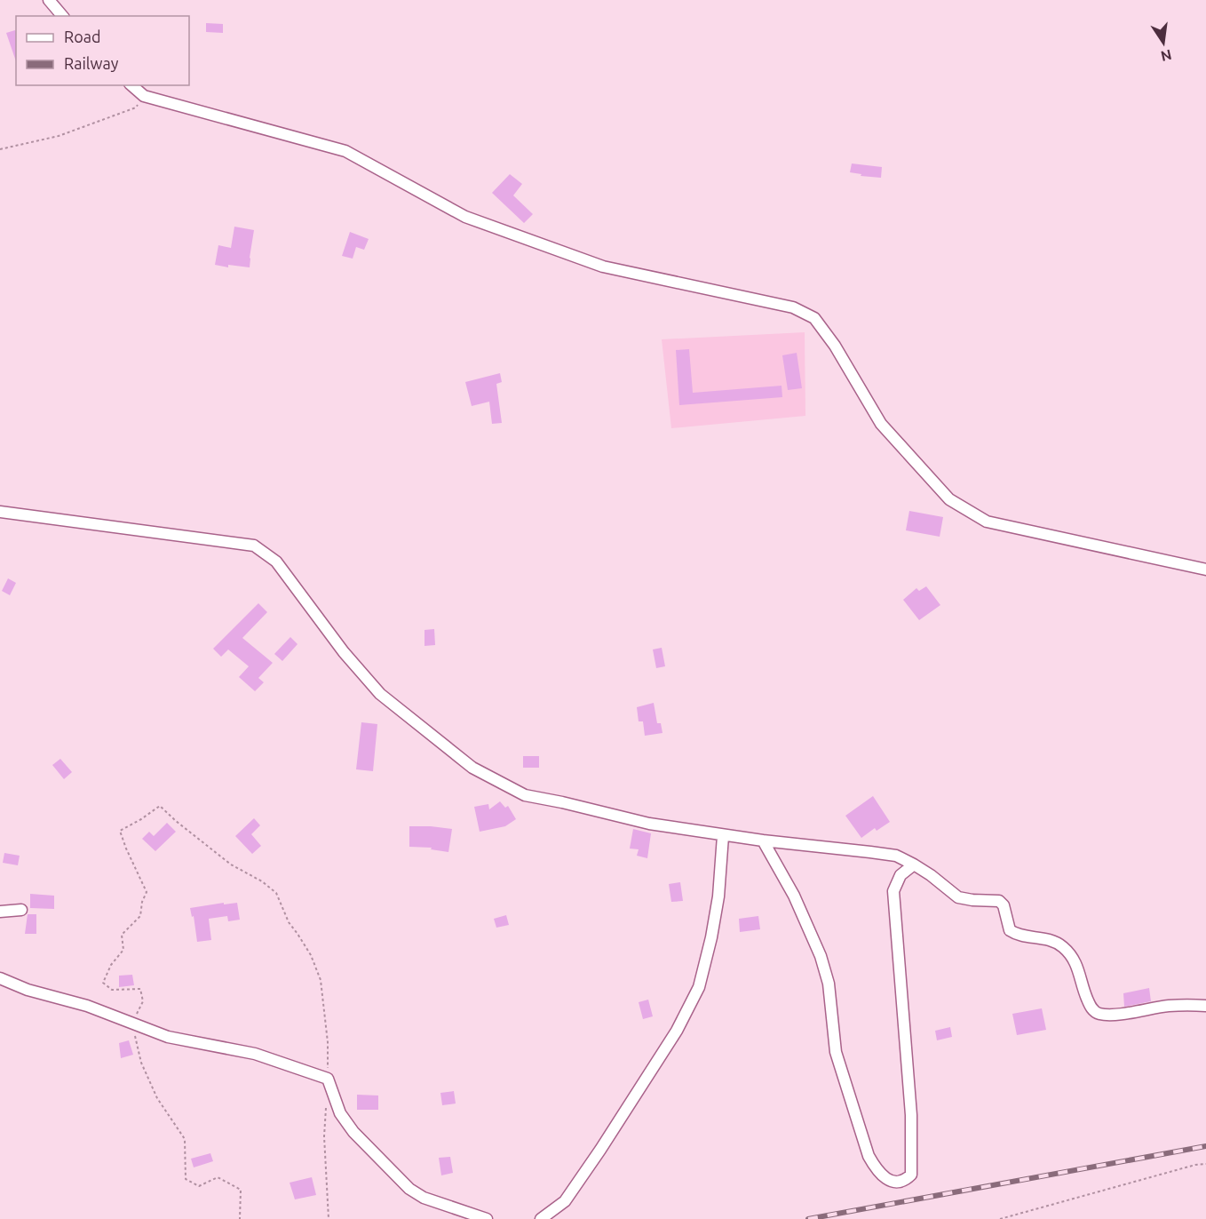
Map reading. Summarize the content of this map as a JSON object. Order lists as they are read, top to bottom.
{
  "legend": ["Road", "Railway"],
  "north": "bottom"
}
